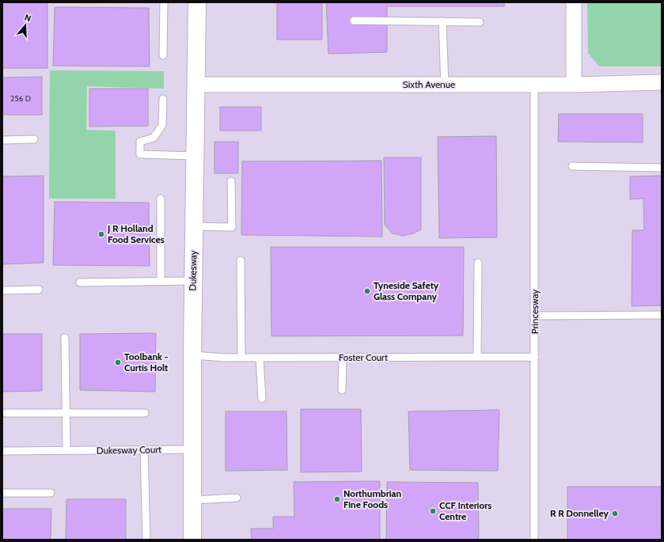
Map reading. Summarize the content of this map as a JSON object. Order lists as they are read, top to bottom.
{
  "streets": {
    "street": ["Sixth Avenue", "Dukesway"],
    "lane": ["Princesway", "Foster Court", "Dukesway Court"]
  },
  "crossings": [
    ["Sixth Avenue", "Dukesway"],
    ["Sixth Avenue", "Princesway"],
    ["Dukesway", "Foster Court"],
    ["Dukesway", "Dukesway Court"],
    ["Princesway", "Foster Court"]
  ],
  "places": [
    "J R Holland Food Services",
    "Tyneside Safety Glass Company",
    "Toolbank - Curtis Holt",
    "Northumbrian Fine Foods",
    "CCF Interiors Centre",
    "R R Donnelley"
  ],
  "house_numbers": ["256 D"],
  "north": "top"
}
